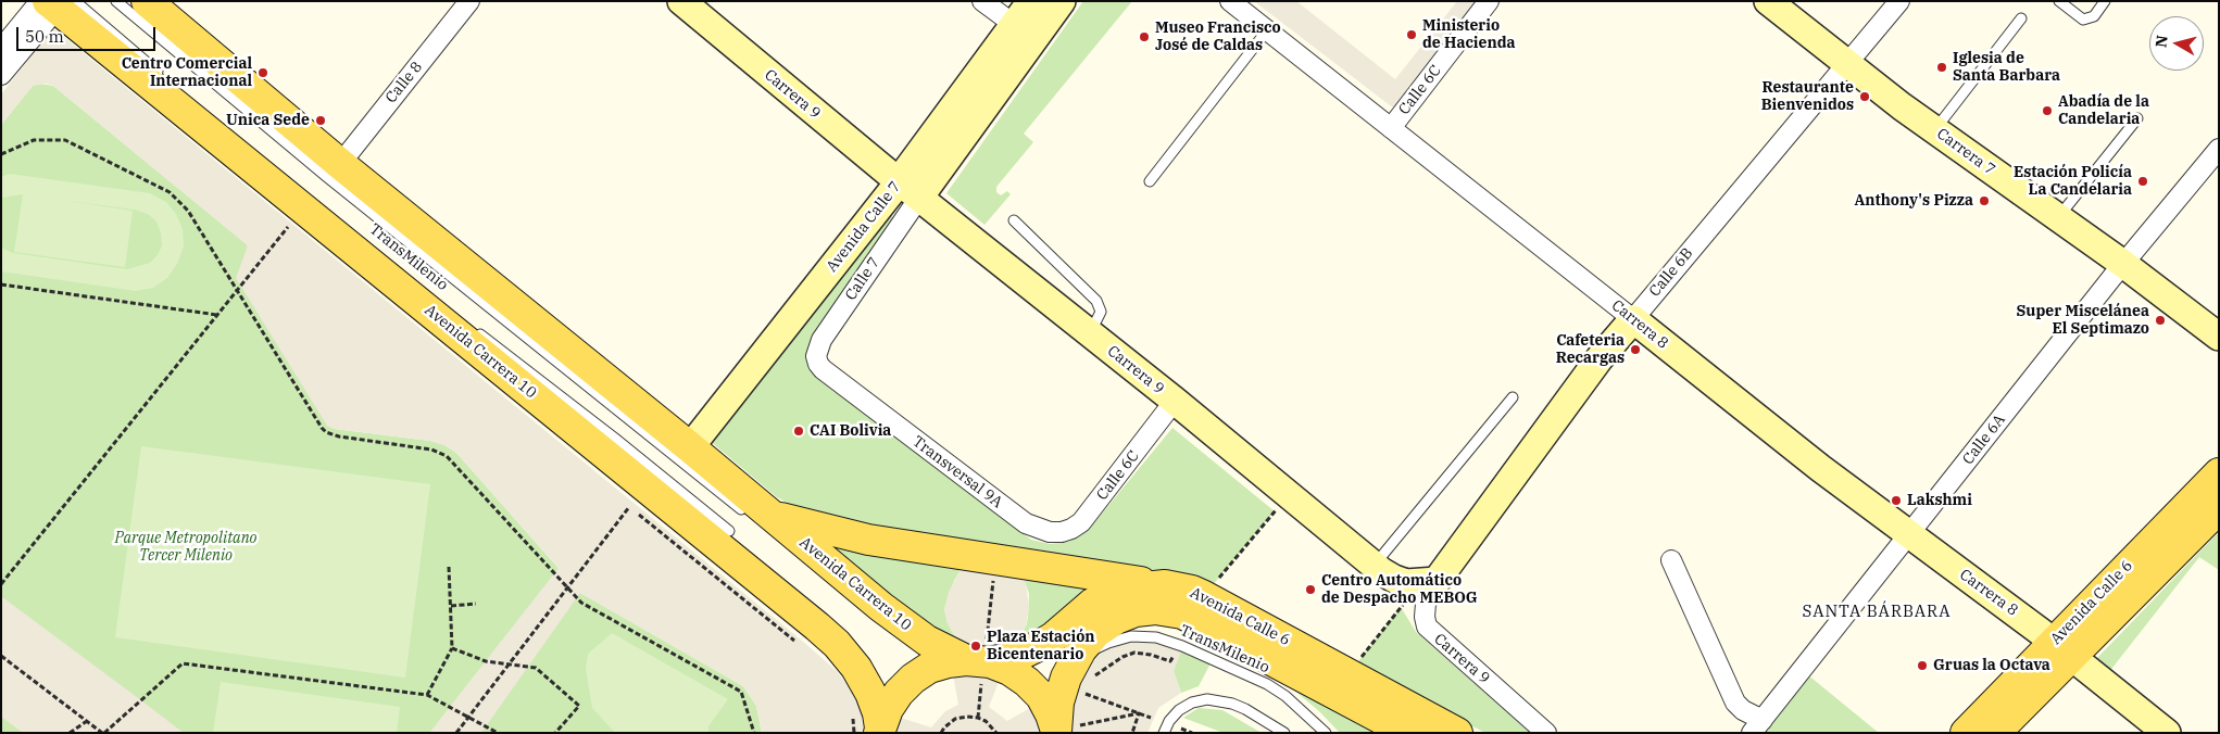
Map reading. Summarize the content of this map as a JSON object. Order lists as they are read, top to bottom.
{
  "streets": {
    "main road": ["Avenida Carrera 10", "Avenida Calle 6"],
    "street": [
      "Calle 8",
      "Calle 6C",
      "Carrera 9",
      "Carrera 7",
      "Avenida Calle 7",
      "Calle 6B",
      "Calle 7",
      "Carrera 8",
      "Calle 6A",
      "Transversal 9A"
    ],
    "lane": ["TransMilenio"]
  },
  "crossings": [
    ["Calle 8", "Avenida Carrera 10"],
    ["Calle 6C", "Carrera 9"],
    ["Calle 6C", "Carrera 8"],
    ["Calle 6C", "Transversal 9A"],
    ["Carrera 9", "Avenida Calle 7"],
    ["Carrera 9", "Calle 6B"],
    ["Carrera 9", "Calle 7"],
    ["Carrera 7", "Calle 6B"],
    ["Carrera 7", "Calle 6A"],
    ["Avenida Calle 7", "Calle 7"],
    ["Avenida Calle 7", "Avenida Carrera 10"],
    ["TransMilenio", "Avenida Carrera 10"],
    ["TransMilenio", "Avenida Calle 6"],
    ["Calle 6B", "Carrera 8"],
    ["Calle 7", "Transversal 9A"],
    ["Carrera 8", "Calle 6A"],
    ["Carrera 8", "Avenida Calle 6"],
    ["Avenida Carrera 10", "Avenida Calle 6"]
  ],
  "districts": ["SANTA BÁRBARA"],
  "parks": ["Parque Metropolitano Tercer Milenio"],
  "places": [
    "Ministerio de Hacienda",
    "Museo Francisco José de Caldas",
    "Iglesia de Santa Barbara",
    "Centro Comercial Internacional",
    "Restaurante Bienvenidos",
    "Abadía de la Candelaria",
    "Unica Sede",
    "Estación Policía La Candelaria",
    "Anthony's Pizza",
    "Super Miscelánea El Septimazo",
    "Cafeteria Recargas",
    "CAI Bolivia",
    "Lakshmi",
    "Centro Automático de Despacho MEBOG",
    "Plaza Estación Bicentenario",
    "Gruas la Octava"
  ],
  "scale_bar": "50 m",
  "north": "left"
}
